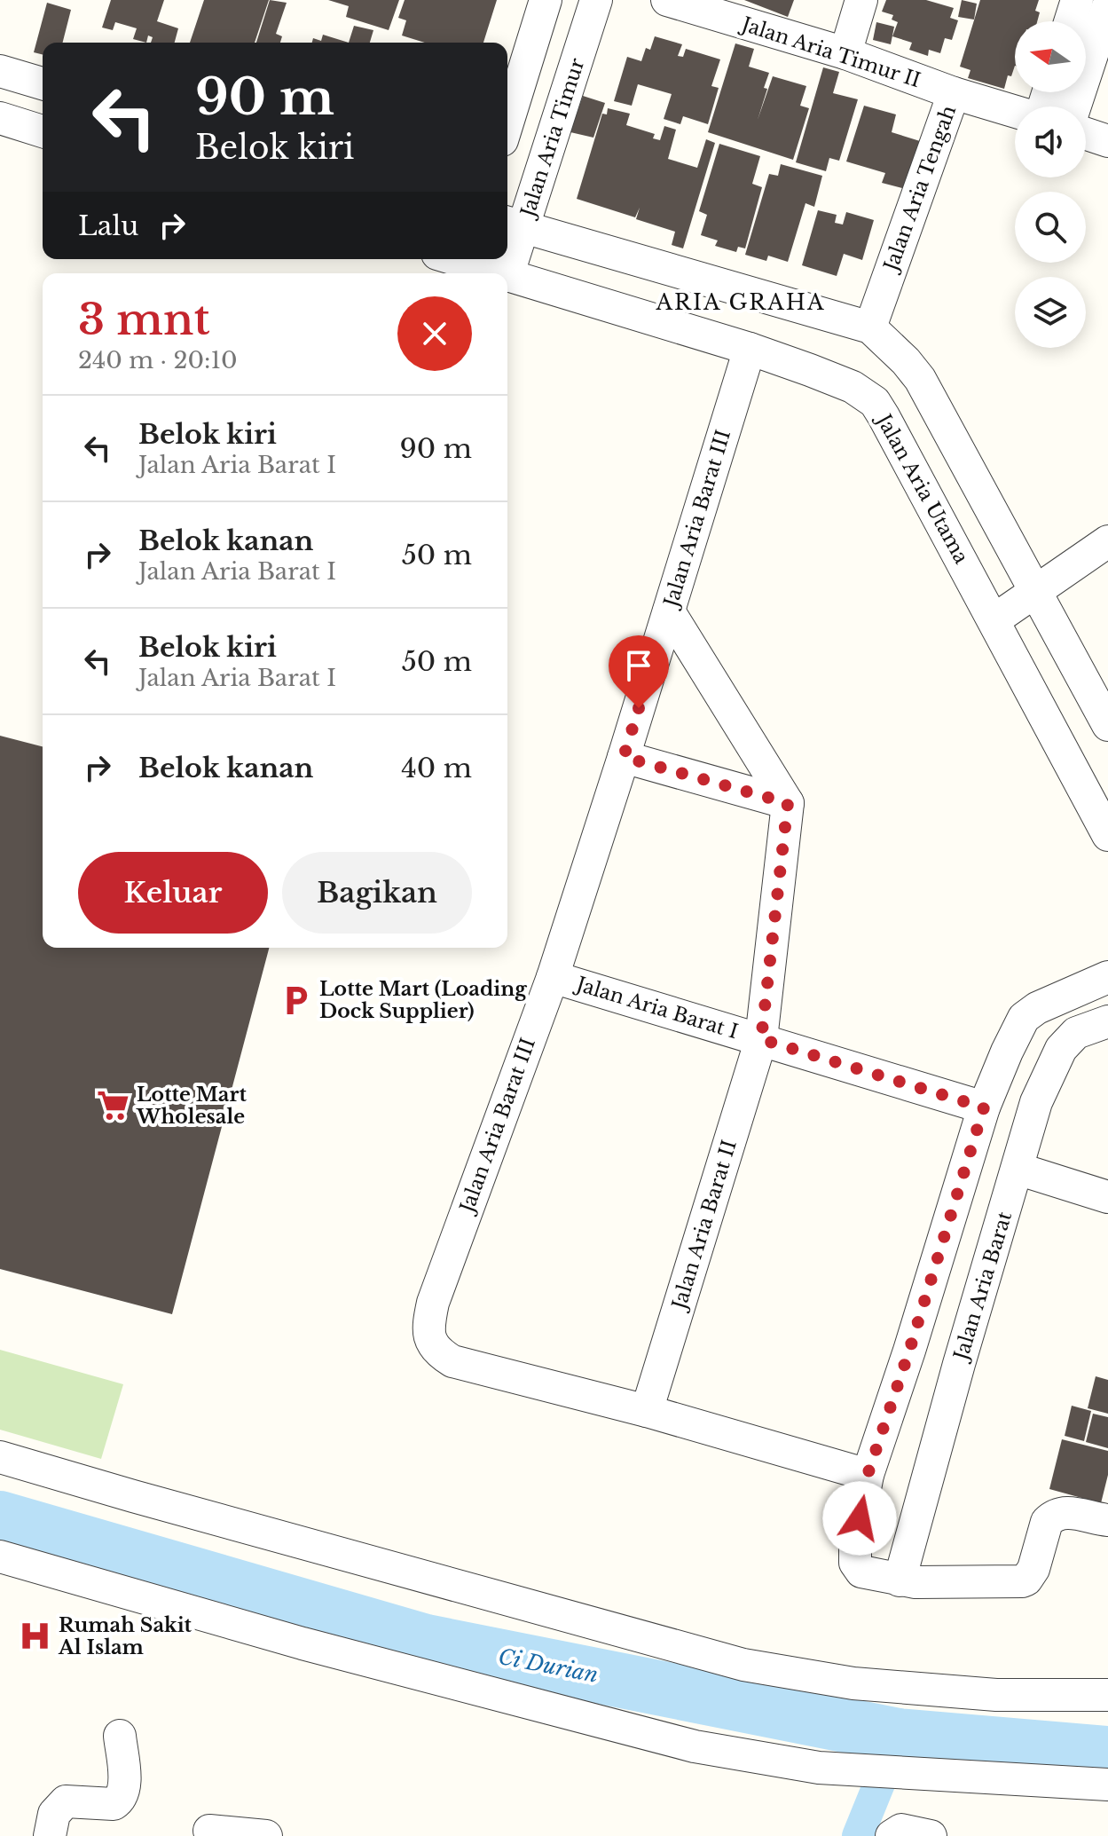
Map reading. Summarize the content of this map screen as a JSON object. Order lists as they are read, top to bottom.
{
  "streets": {
    "street": [
      "Jalan Aria Timur II",
      "Jalan Aria Timur",
      "Jalan Aria Tengah",
      "Jalan Aria Utama",
      "Jalan Aria Barat III",
      "Jalan Aria Barat I",
      "Jalan Aria Barat II",
      "Jalan Aria Barat"
    ]
  },
  "crossings": [
    ["Jalan Aria Timur II", "Jalan Aria Tengah"],
    ["Jalan Aria Timur", "Jalan Aria Utama"],
    ["Jalan Aria Utama", "Jalan Aria Barat III"],
    ["Jalan Aria Barat III", "Jalan Aria Barat I"],
    ["Jalan Aria Barat III", "Jalan Aria Barat II"],
    ["Jalan Aria Barat I", "Jalan Aria Barat II"]
  ],
  "districts": ["ARIA GRAHA"],
  "water": ["Ci Durian"],
  "places": {
    "parking": ["Lotte Mart (Loading Dock Supplier)"],
    "supermarket": ["Lotte Mart Wholesale"],
    "hospital": ["Rumah Sakit Al Islam"]
  },
  "north": "left",
  "page": {
    "turn": ["90 m", "Belok kiri"],
    "then": "Lalu",
    "heading": ["3 mnt", "240 m · 20:10"],
    "list": [
      {
        "name": "Belok kiri",
        "note": "Jalan Aria Barat I",
        "value": "90 m"
      },
      {
        "name": "Belok kanan",
        "note": "Jalan Aria Barat I",
        "value": "50 m"
      },
      {
        "name": "Belok kiri",
        "note": "Jalan Aria Barat I",
        "value": "50 m"
      },
      {
        "name": "Belok kanan",
        "value": "40 m"
      }
    ],
    "buttons": ["Keluar", "Bagikan"]
  }
}
